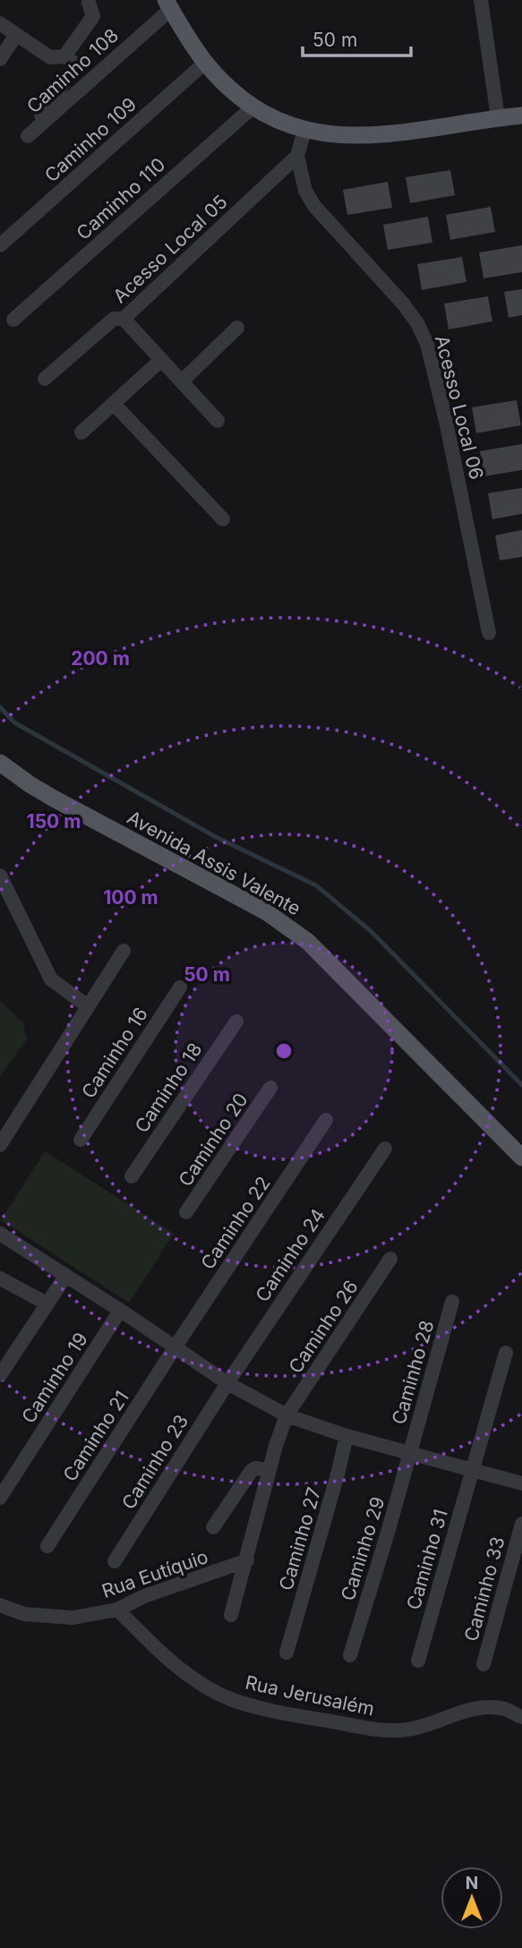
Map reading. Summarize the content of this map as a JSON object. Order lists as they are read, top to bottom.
{
  "streets": {
    "main road": ["Avenida Assis Valente"],
    "street": [
      "Caminho 108",
      "Caminho 109",
      "Caminho 110",
      "Acesso Local 05",
      "Acesso Local 06",
      "Caminho 16",
      "Caminho 18",
      "Caminho 20",
      "Caminho 22",
      "Caminho 24",
      "Caminho 26",
      "Caminho 28",
      "Caminho 19",
      "Caminho 21",
      "Caminho 23",
      "Caminho 27",
      "Caminho 29",
      "Caminho 31",
      "Rua Eutíquio",
      "Caminho 33",
      "Rua Jerusalém"
    ]
  },
  "crossings": [
    ["Acesso Local 05", "Acesso Local 06"],
    ["Caminho 22", "Caminho 21"],
    ["Caminho 24", "Caminho 23"],
    ["Caminho 26", "Rua Eutíquio"],
    ["Caminho 28", "Caminho 29"],
    ["Rua Eutíquio", "Rua Jerusalém"]
  ],
  "scale_bar": "50 m",
  "north": "top",
  "rings": [
    "200 m",
    "150 m",
    "100 m",
    "50 m"
  ]
}
